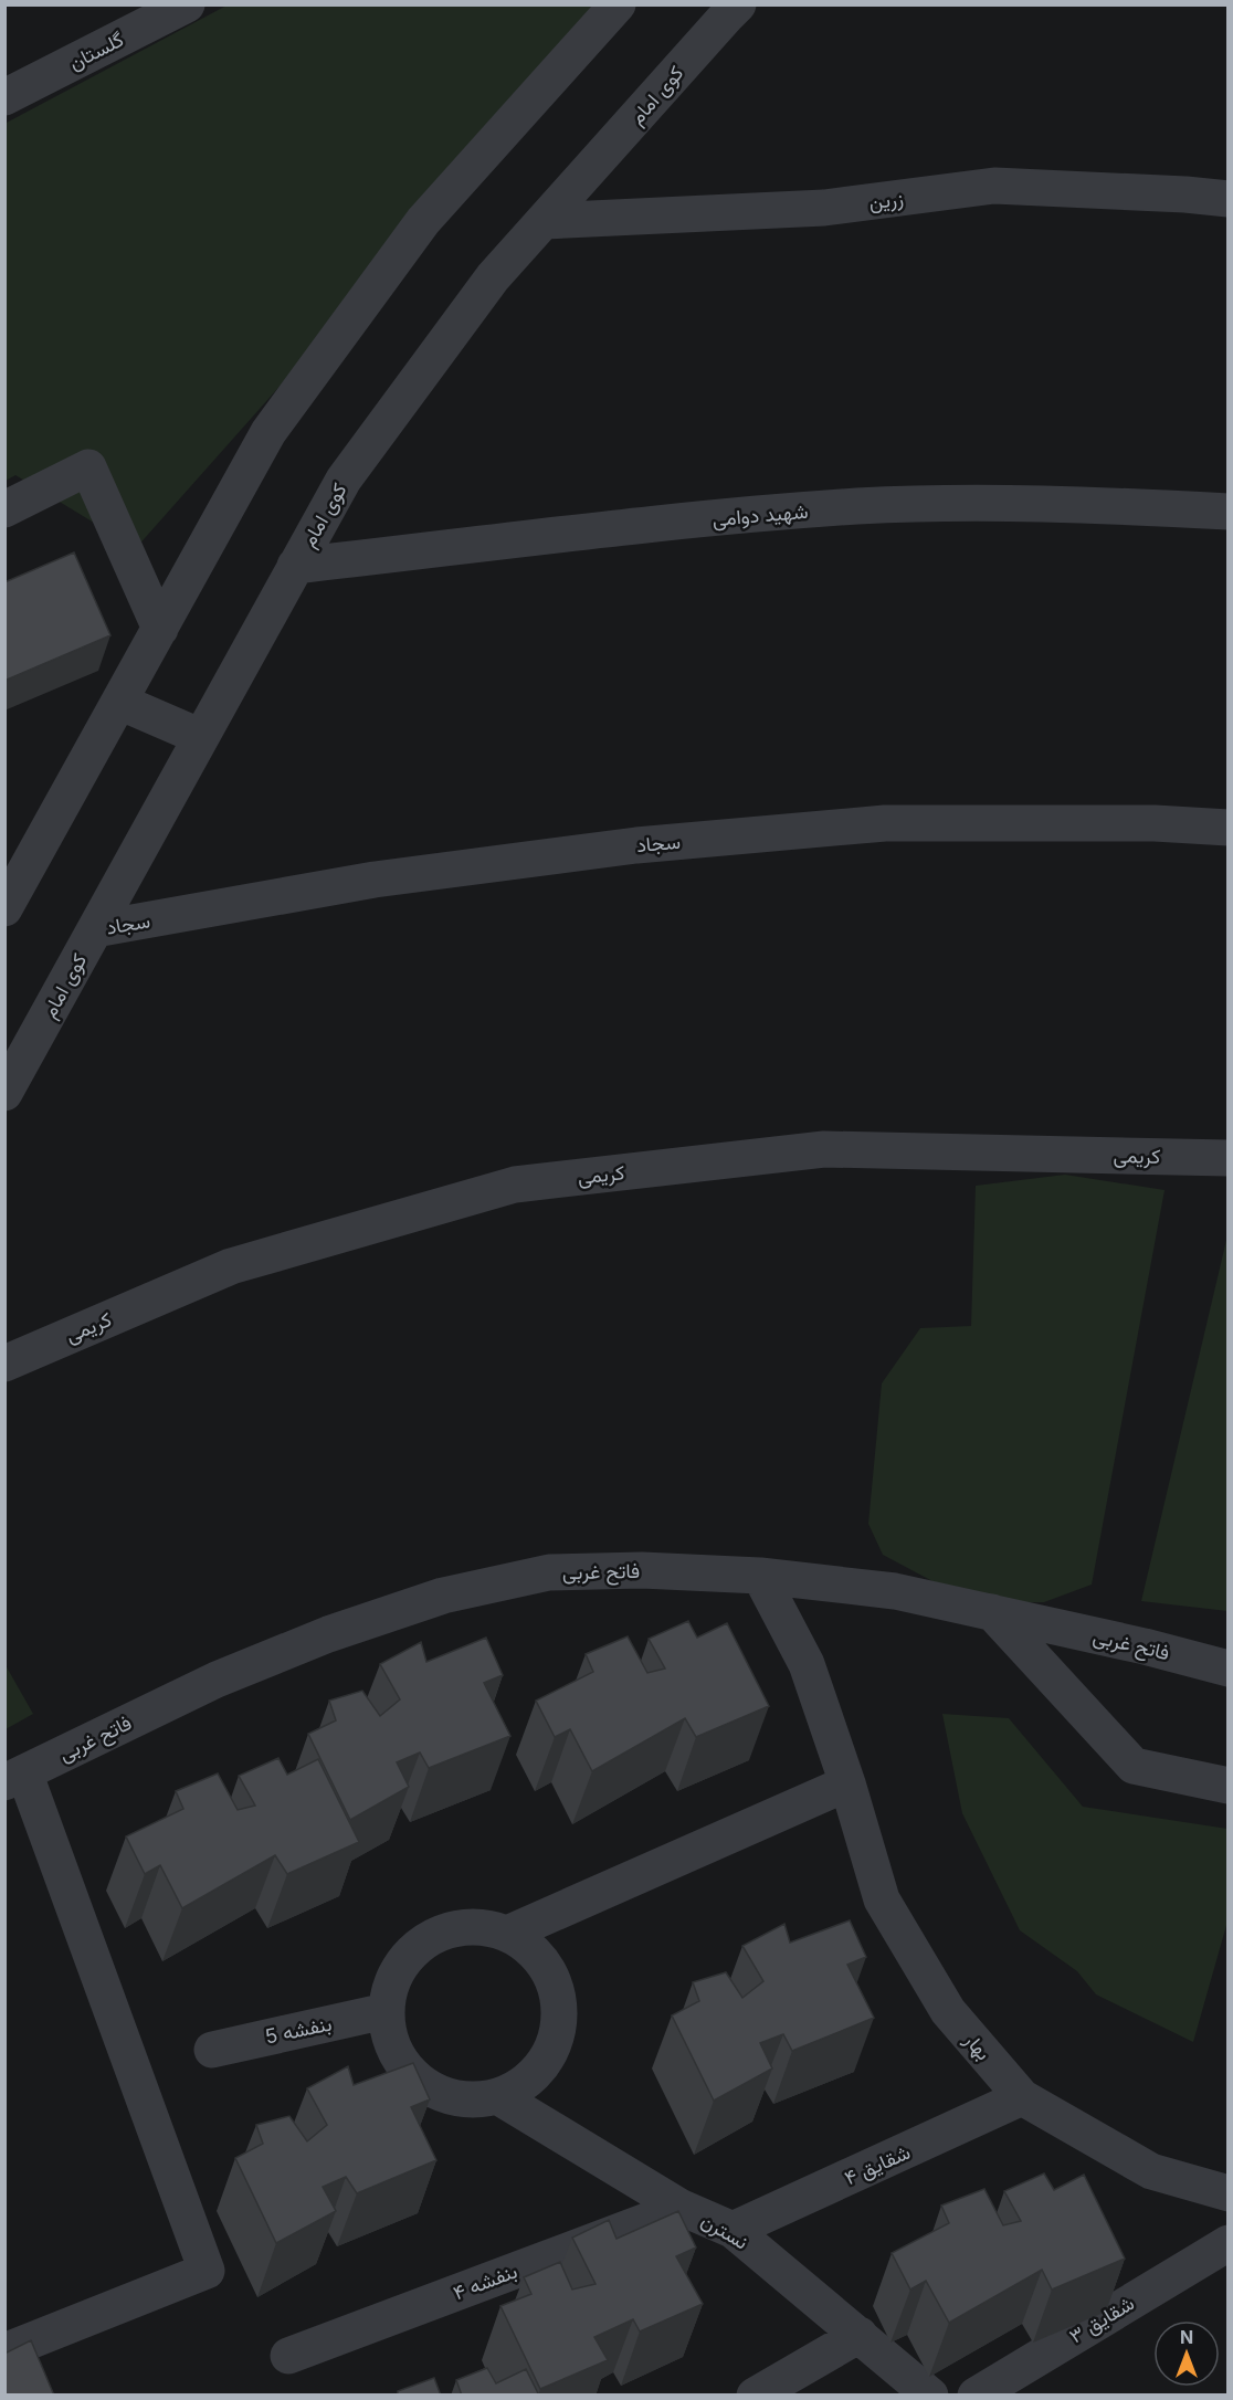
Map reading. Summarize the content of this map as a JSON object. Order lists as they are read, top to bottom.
{
  "streets": {
    "street": [
      "گلستان",
      "کوی امام",
      "زرین",
      "شهید دوامی",
      "سجاد",
      "کریمی",
      "فاتح غربی",
      "بنفشه 5",
      "بهار",
      "شقایق ۴",
      "نسترن",
      "بنفشه ۴",
      "شقایق ۳"
    ]
  },
  "crossings": [
    ["کوی امام", "زرین"],
    ["کوی امام", "شهید دوامی"],
    ["کوی امام", "سجاد"],
    ["فاتح غربی", "بهار"],
    ["بنفشه 5", "نسترن"],
    ["بهار", "شقایق ۴"],
    ["شقایق ۴", "نسترن"],
    ["نسترن", "بنفشه ۴"]
  ],
  "north": "top"
}
